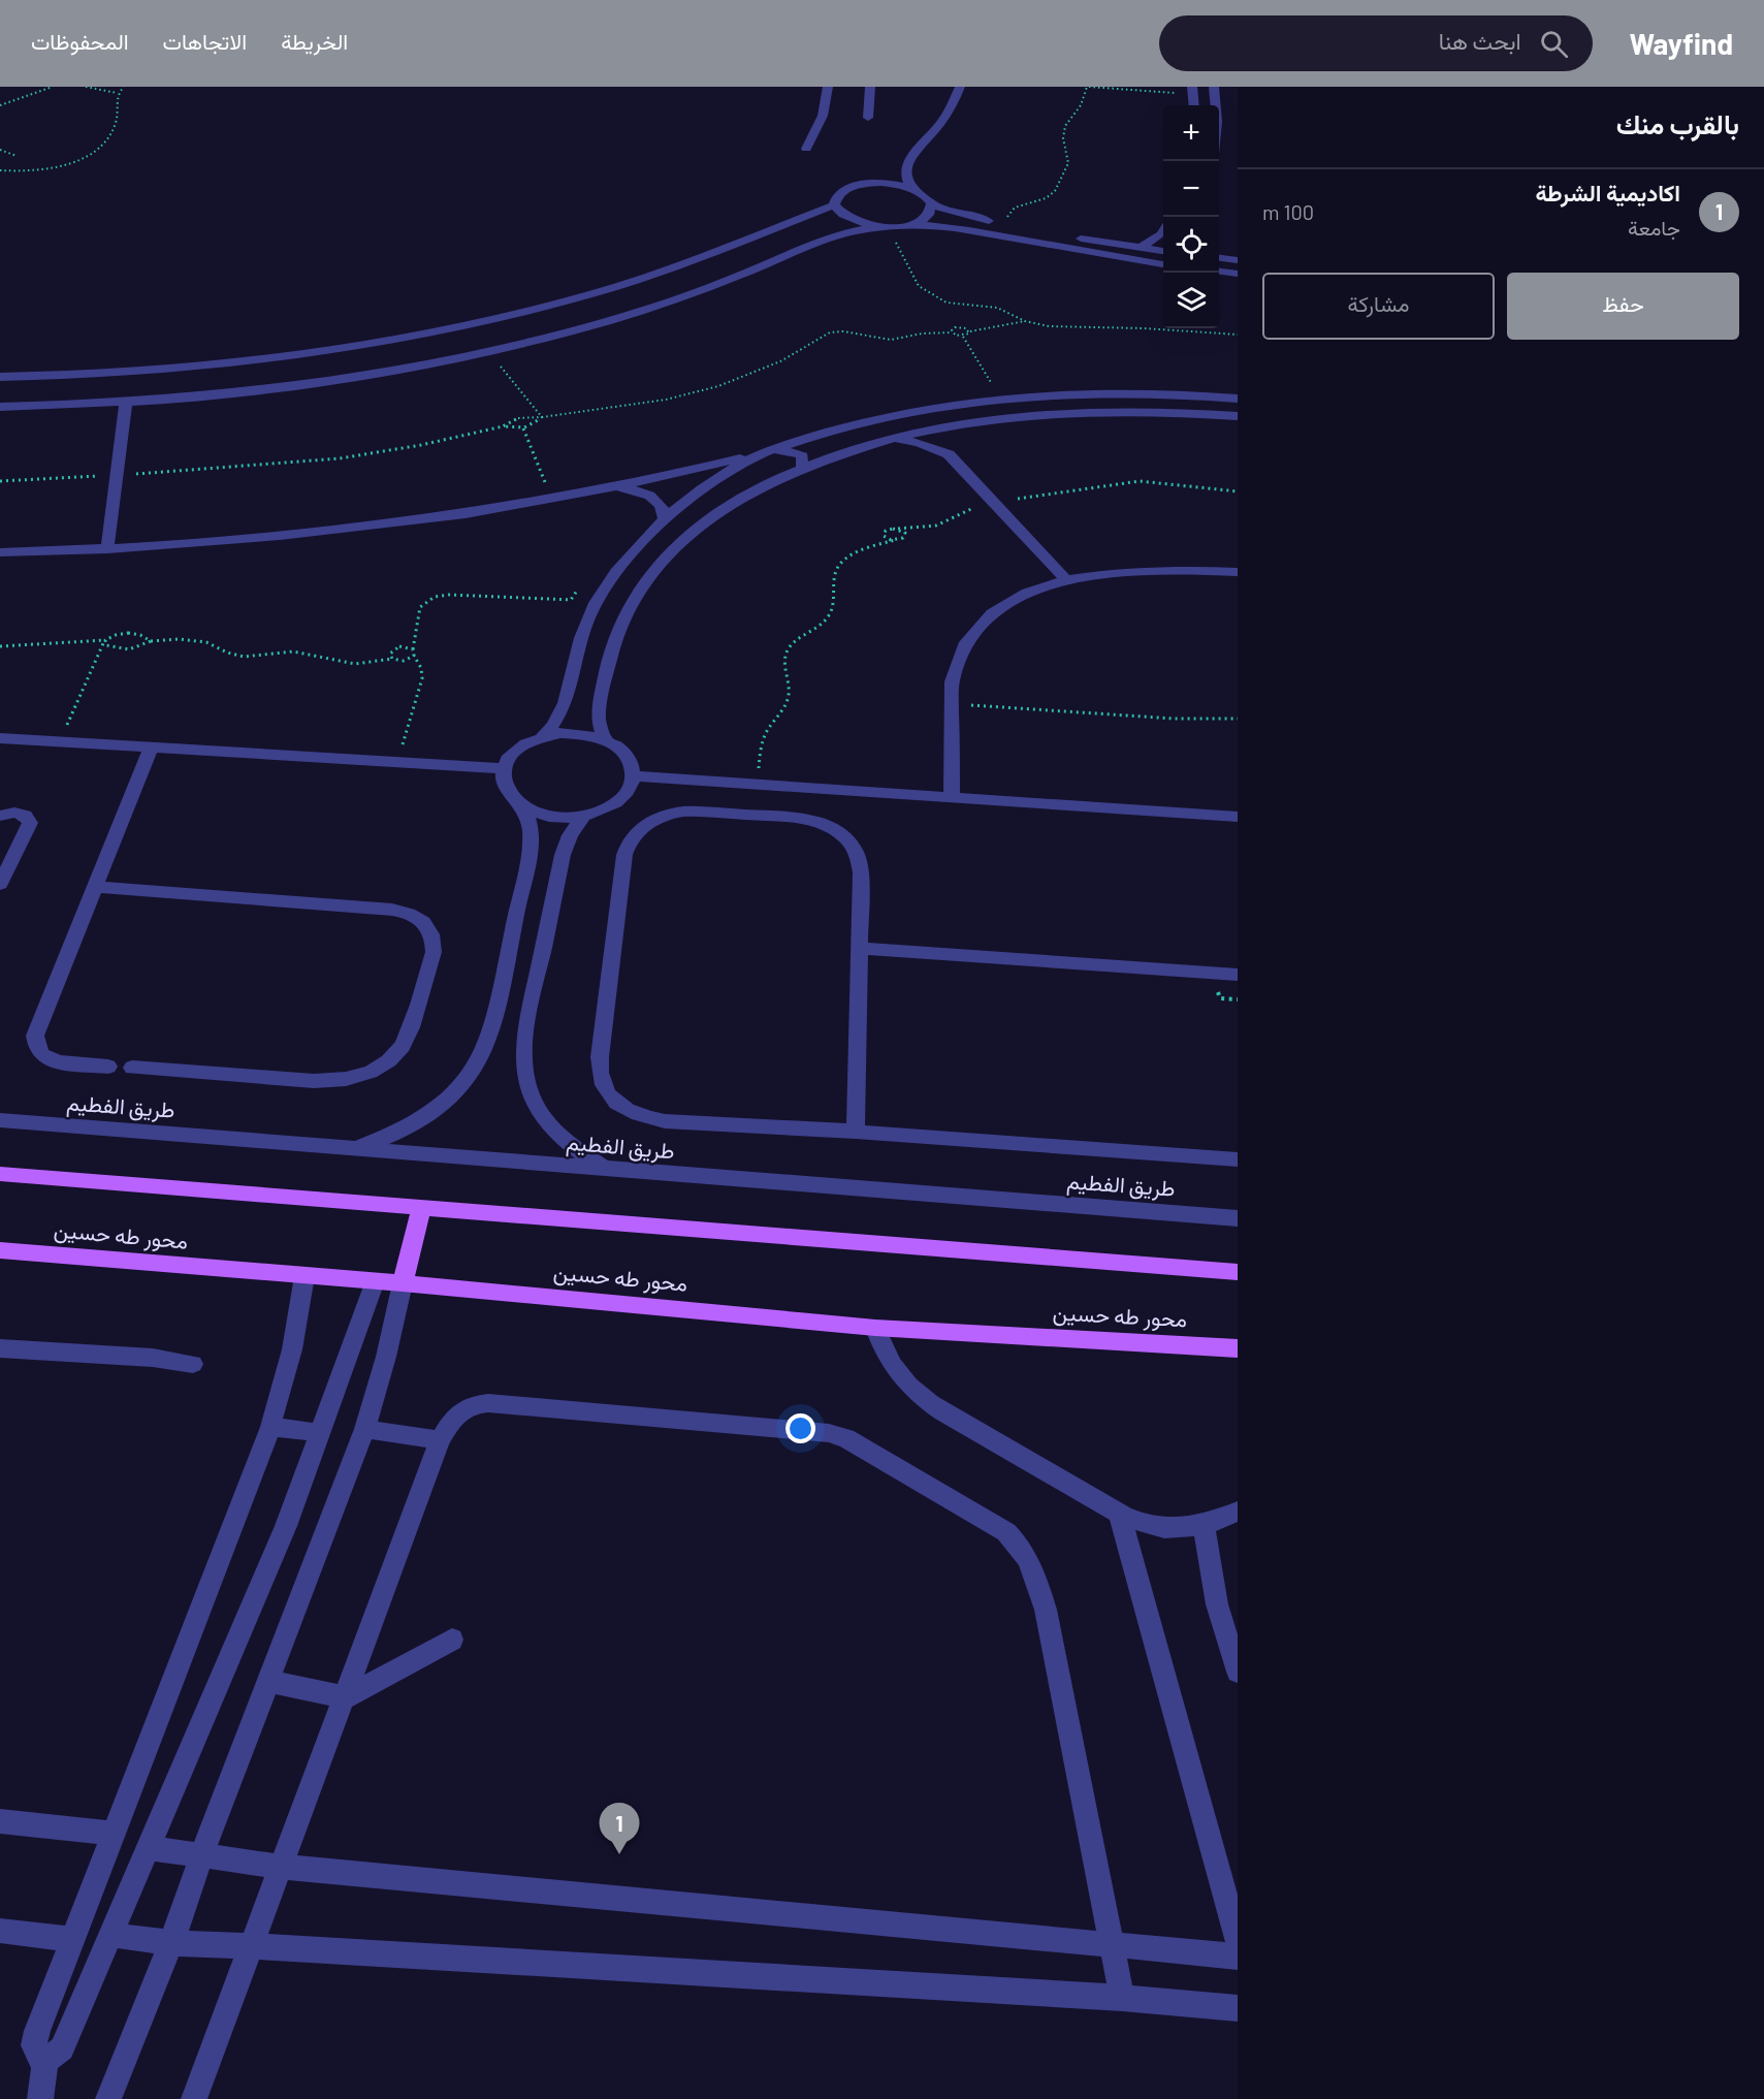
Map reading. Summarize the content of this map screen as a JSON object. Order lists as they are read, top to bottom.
{
  "streets": {
    "main road": ["محور طه حسين"],
    "street": ["طريق الفطيم"]
  },
  "page": {
    "header": "Wayfind",
    "search": "ابحث هنا",
    "nav": ["الخريطة", "الاتجاهات", "المحفوظات"],
    "heading": "بالقرب منك",
    "map_buttons": ["+", "−"],
    "list": [
      {
        "mark": "1",
        "name": "اكاديمية الشرطة",
        "note": "جامعة",
        "value": "100 m"
      }
    ],
    "buttons": ["حفظ", "مشاركة"],
    "pins": "1"
  }
}
